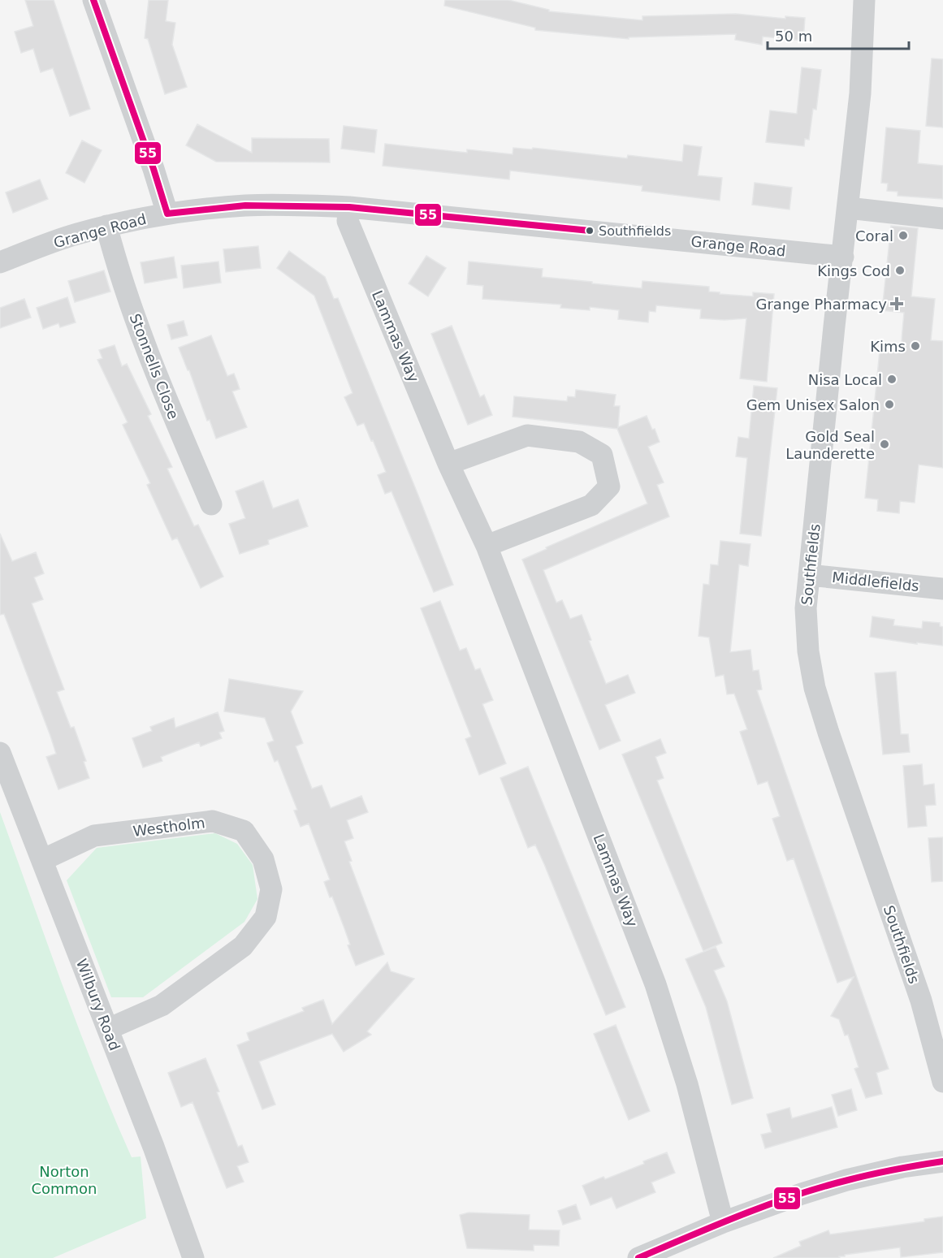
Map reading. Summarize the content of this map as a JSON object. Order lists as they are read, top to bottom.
{
  "streets": {
    "street": [
      "Grange Road",
      "Lammas Way",
      "Stonnells Close",
      "Southfields",
      "Middlefields",
      "Westholm",
      "Wilbury Road"
    ]
  },
  "crossings": [
    ["Grange Road", "Lammas Way"],
    ["Grange Road", "Stonnells Close"],
    ["Grange Road", "Southfields"],
    ["Southfields", "Middlefields"],
    ["Westholm", "Wilbury Road"]
  ],
  "parks": ["Norton Common"],
  "places": {
    "other": [
      "Southfields",
      "Coral",
      "Kings Cod",
      "Kims",
      "Nisa Local",
      "Gem Unisex Salon",
      "Gold Seal Launderette"
    ],
    "health": ["Grange Pharmacy"]
  },
  "lines": ["transit line 55"],
  "scale_bar": "50 m"
}
